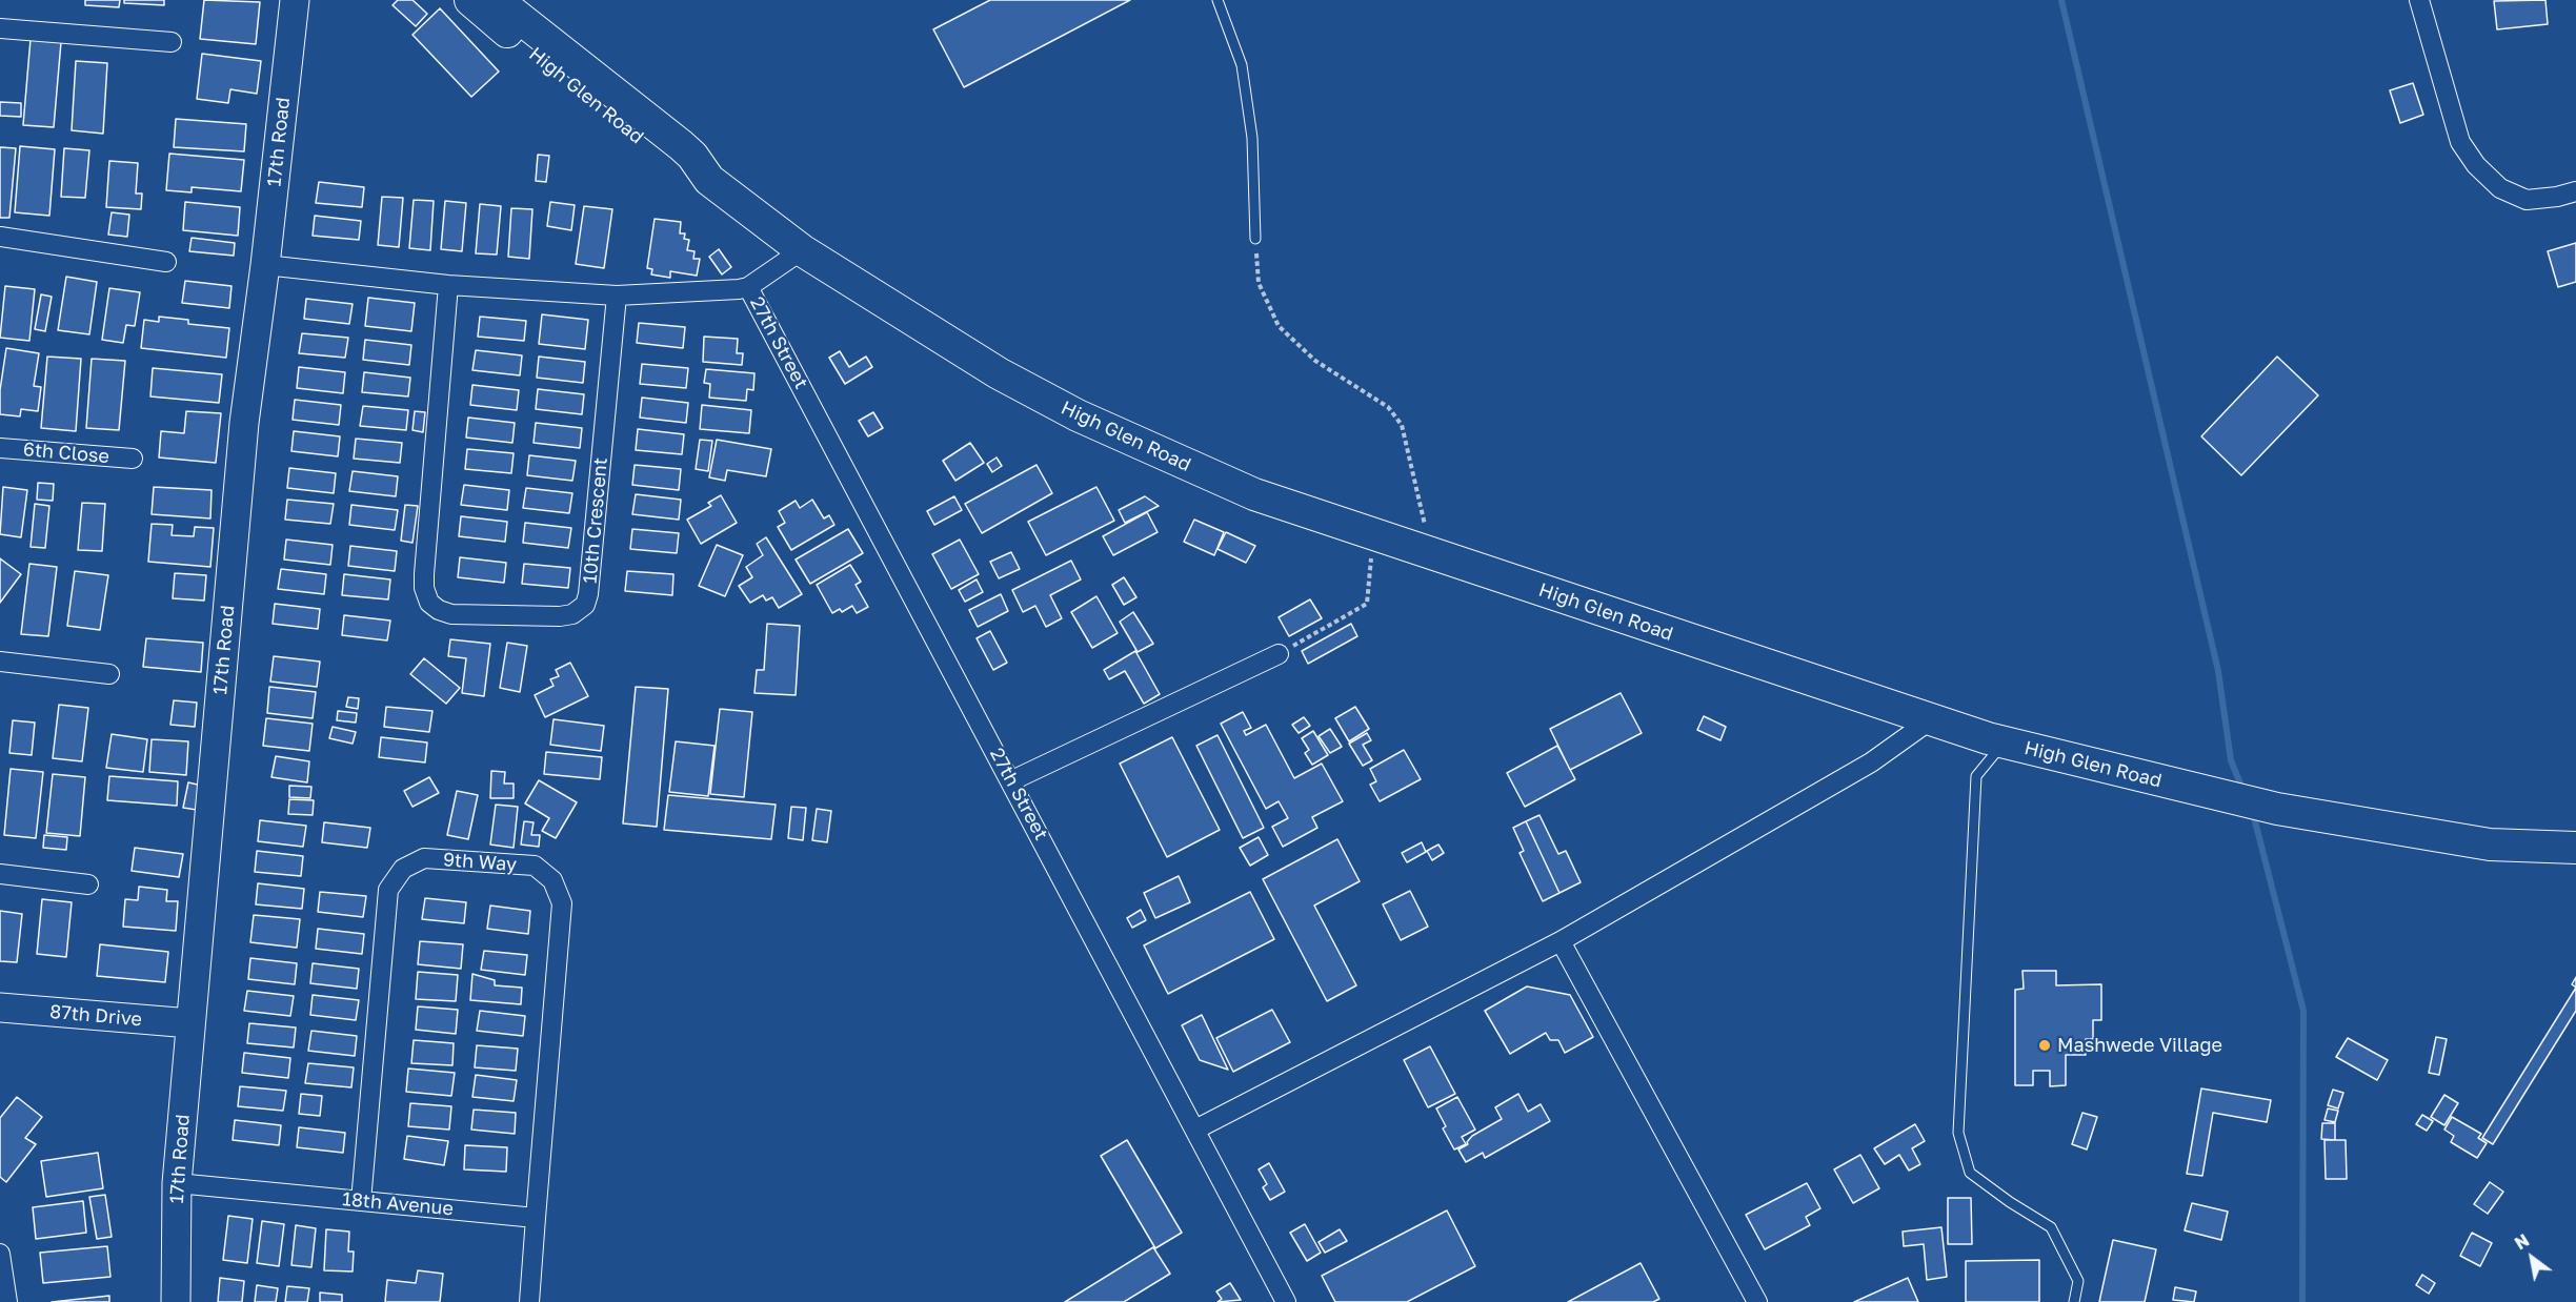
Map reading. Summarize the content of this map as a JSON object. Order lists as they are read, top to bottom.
{
  "streets": {
    "main road": ["High Glen Road"],
    "street": [
      "17th Road",
      "27th Street",
      "6th Close",
      "10th Crescent",
      "9th Way",
      "87th Drive",
      "18th Avenue"
    ]
  },
  "crossings": [
    ["17th Road", "87th Drive"],
    ["17th Road", "18th Avenue"],
    ["9th Way", "18th Avenue"]
  ],
  "places": ["Mashwede Village"],
  "north": "top left"
}
